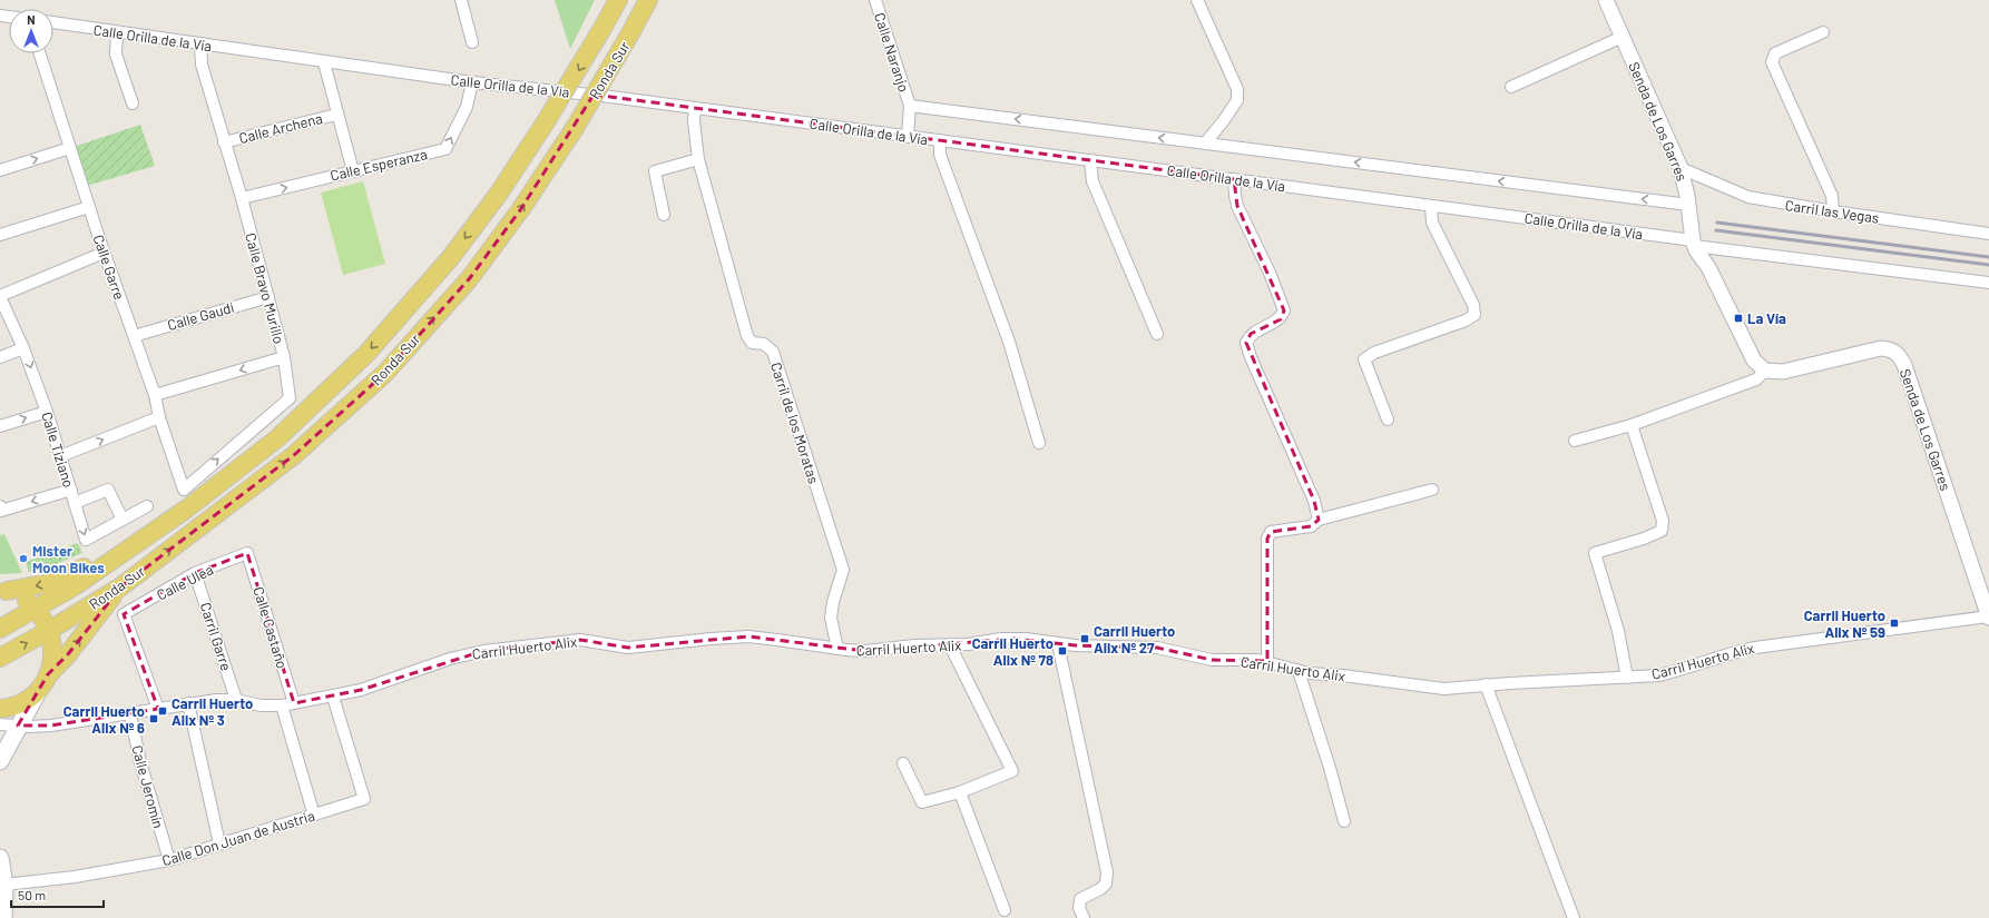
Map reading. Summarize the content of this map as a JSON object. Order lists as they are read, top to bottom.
{
  "streets": {
    "main road": ["Ronda Sur"],
    "street": [
      "Calle Orilla de la Vía",
      "Calle Naranjo",
      "Senda de Los Garres",
      "Calle Archena",
      "Calle Esperanza",
      "Carril las Vegas",
      "Calle Garre",
      "Calle Bravo Murillo",
      "Calle Gaudí",
      "Carril de los Moratas",
      "Calle Tiziano",
      "Calle Ulea",
      "Calle Castaño",
      "Carril Garre",
      "Carril Huerto Alix",
      "Calle Jeromín",
      "Calle Don Juan de Austria"
    ]
  },
  "crossings": [
    ["Calle Orilla de la Vía", "Senda de Los Garres"],
    ["Calle Orilla de la Vía", "Calle Esperanza"],
    ["Calle Orilla de la Vía", "Calle Bravo Murillo"],
    ["Calle Orilla de la Vía", "Carril de los Moratas"],
    ["Senda de Los Garres", "Carril las Vegas"],
    ["Senda de Los Garres", "Carril Huerto Alix"],
    ["Calle Archena", "Calle Bravo Murillo"],
    ["Calle Esperanza", "Calle Bravo Murillo"],
    ["Calle Garre", "Calle Bravo Murillo"],
    ["Calle Garre", "Calle Gaudí"],
    ["Calle Bravo Murillo", "Calle Gaudí"],
    ["Carril de los Moratas", "Carril Huerto Alix"],
    ["Calle Ulea", "Calle Castaño"],
    ["Calle Ulea", "Carril Garre"],
    ["Calle Ulea", "Carril Huerto Alix"],
    ["Calle Castaño", "Carril Huerto Alix"],
    ["Carril Garre", "Carril Huerto Alix"],
    ["Carril Huerto Alix", "Calle Jeromín"],
    ["Carril Huerto Alix", "Calle Don Juan de Austria"],
    ["Calle Jeromín", "Calle Don Juan de Austria"]
  ],
  "one_way": ["Calle Esperanza"],
  "places": {
    "transit": [
      "La Vía",
      "Carril Huerto Alix Nº 59",
      "Carril Huerto Alix Nº 27",
      "Carril Huerto Alix Nº 78",
      "Carril Huerto Alix Nº 3",
      "Carril Huerto Alix Nº 6"
    ],
    "other": ["Mister Moon Bikes"]
  },
  "scale_bar": "50 m",
  "north": "top"
}
